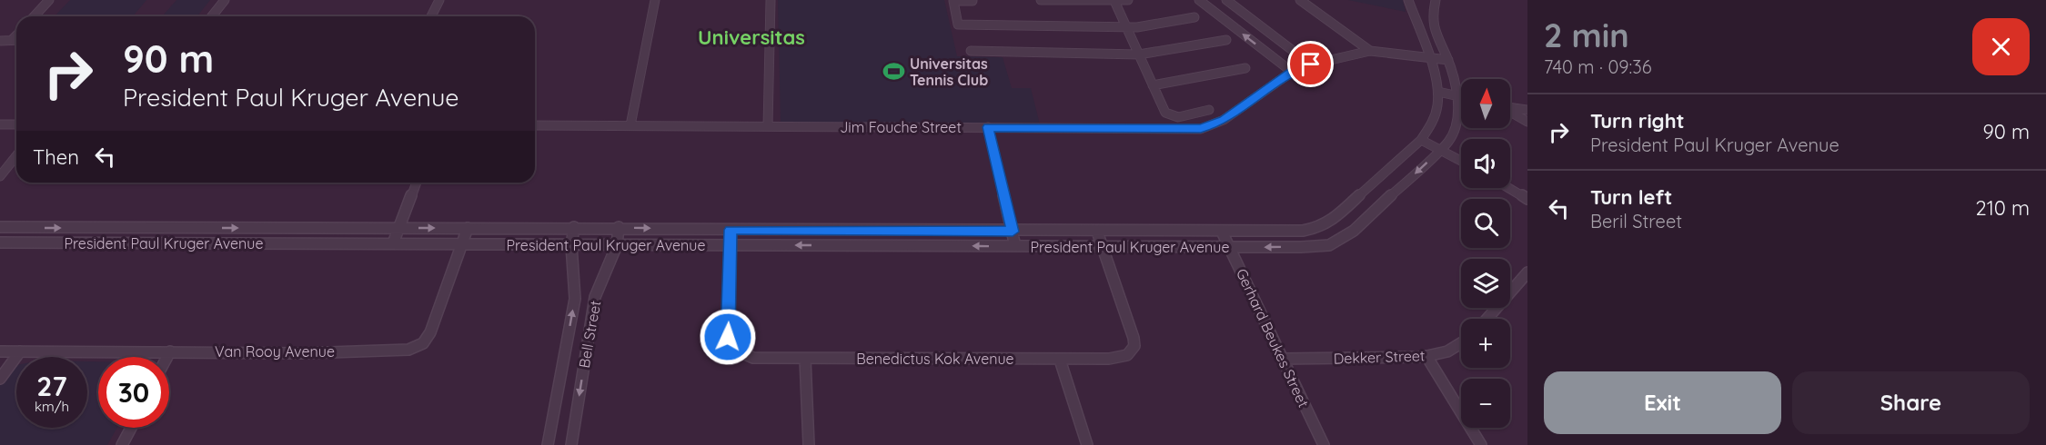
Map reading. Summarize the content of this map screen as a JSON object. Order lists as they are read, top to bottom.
{
  "streets": {
    "street": [
      "Jim Fouche Street",
      "President Paul Kruger Avenue",
      "Bell Street",
      "Gerhard Beukes Street",
      "Van Rooy Avenue",
      "Dekker Street",
      "Benedictus Kok Avenue"
    ]
  },
  "crossings": [
    ["Jim Fouche Street", "President Paul Kruger Avenue"],
    ["President Paul Kruger Avenue", "Bell Street"],
    ["President Paul Kruger Avenue", "Gerhard Beukes Street"],
    ["President Paul Kruger Avenue", "Van Rooy Avenue"],
    ["President Paul Kruger Avenue", "Benedictus Kok Avenue"],
    ["Gerhard Beukes Street", "Dekker Street"]
  ],
  "districts": ["Universitas"],
  "places": {
    "sports": ["Universitas Tennis Club"]
  },
  "north": "top",
  "page": {
    "heading": ["2 min", "740 m · 09:36"],
    "turn": ["90 m", "President Paul Kruger Avenue"],
    "map_buttons": ["+", "−"],
    "list": [
      {
        "name": "Turn right",
        "note": "President Paul Kruger Avenue",
        "value": "90 m"
      },
      {
        "name": "Turn left",
        "note": "Beril Street",
        "value": "210 m"
      }
    ],
    "then": "Then",
    "speed": "27 km/h",
    "limit": "30",
    "buttons": ["Exit", "Share"]
  }
}
